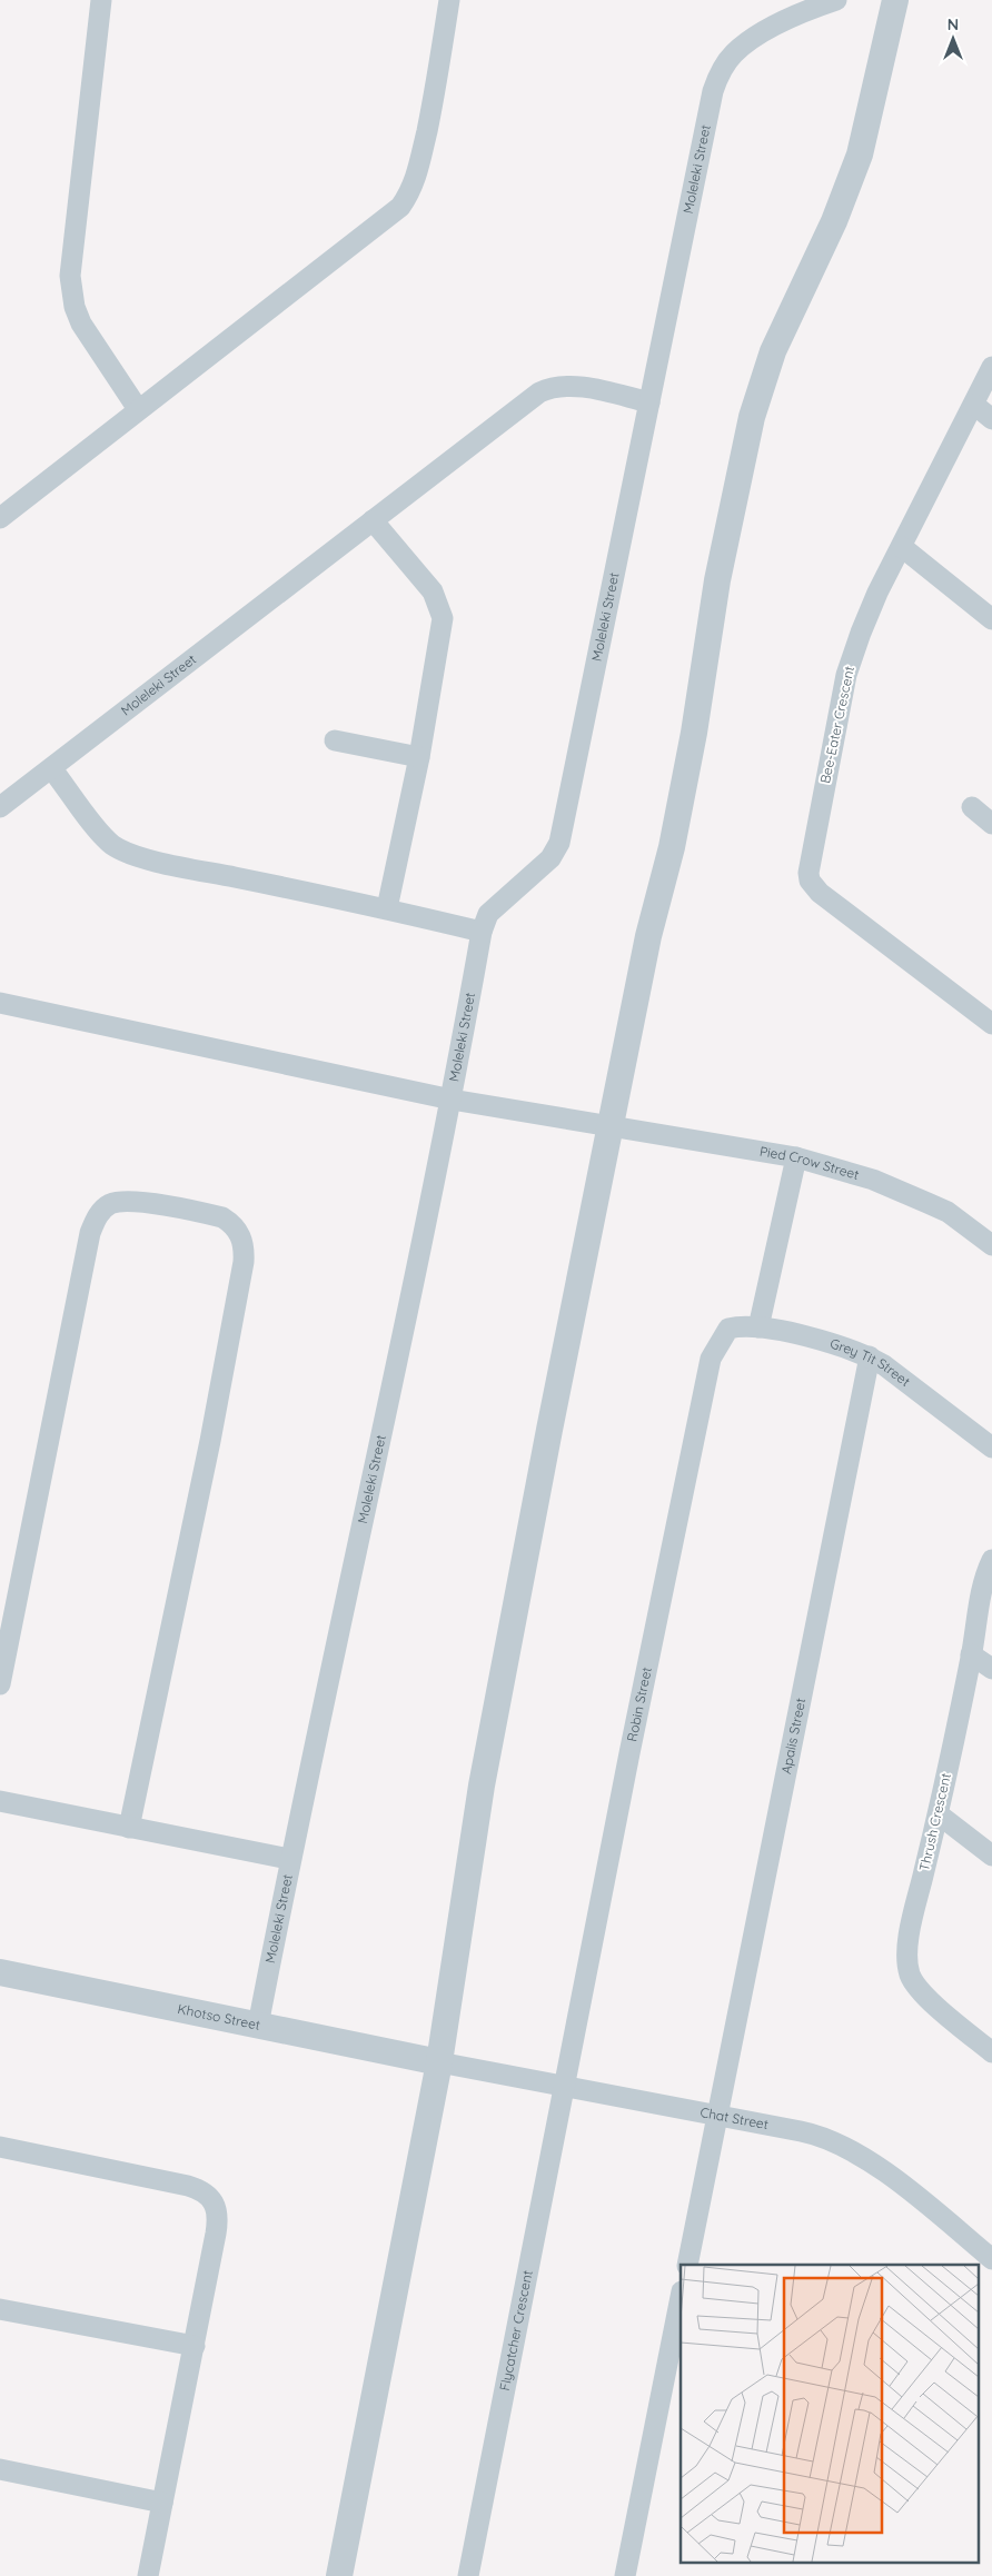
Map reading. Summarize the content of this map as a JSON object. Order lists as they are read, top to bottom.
{
  "streets": {
    "street": [
      "Moleleki Street",
      "Bee-Eater Crescent",
      "Pied Crow Street",
      "Grey Tit Street",
      "Robin Street",
      "Apalis Street",
      "Thrush Crescent",
      "Khotso Street",
      "Chat Street",
      "Flycatcher Crescent"
    ]
  },
  "crossings": [
    ["Moleleki Street", "Pied Crow Street"],
    ["Moleleki Street", "Khotso Street"],
    ["Grey Tit Street", "Robin Street"],
    ["Grey Tit Street", "Apalis Street"],
    ["Robin Street", "Chat Street"],
    ["Robin Street", "Flycatcher Crescent"],
    ["Apalis Street", "Chat Street"],
    ["Khotso Street", "Chat Street"],
    ["Chat Street", "Flycatcher Crescent"]
  ],
  "north": "top"
}
